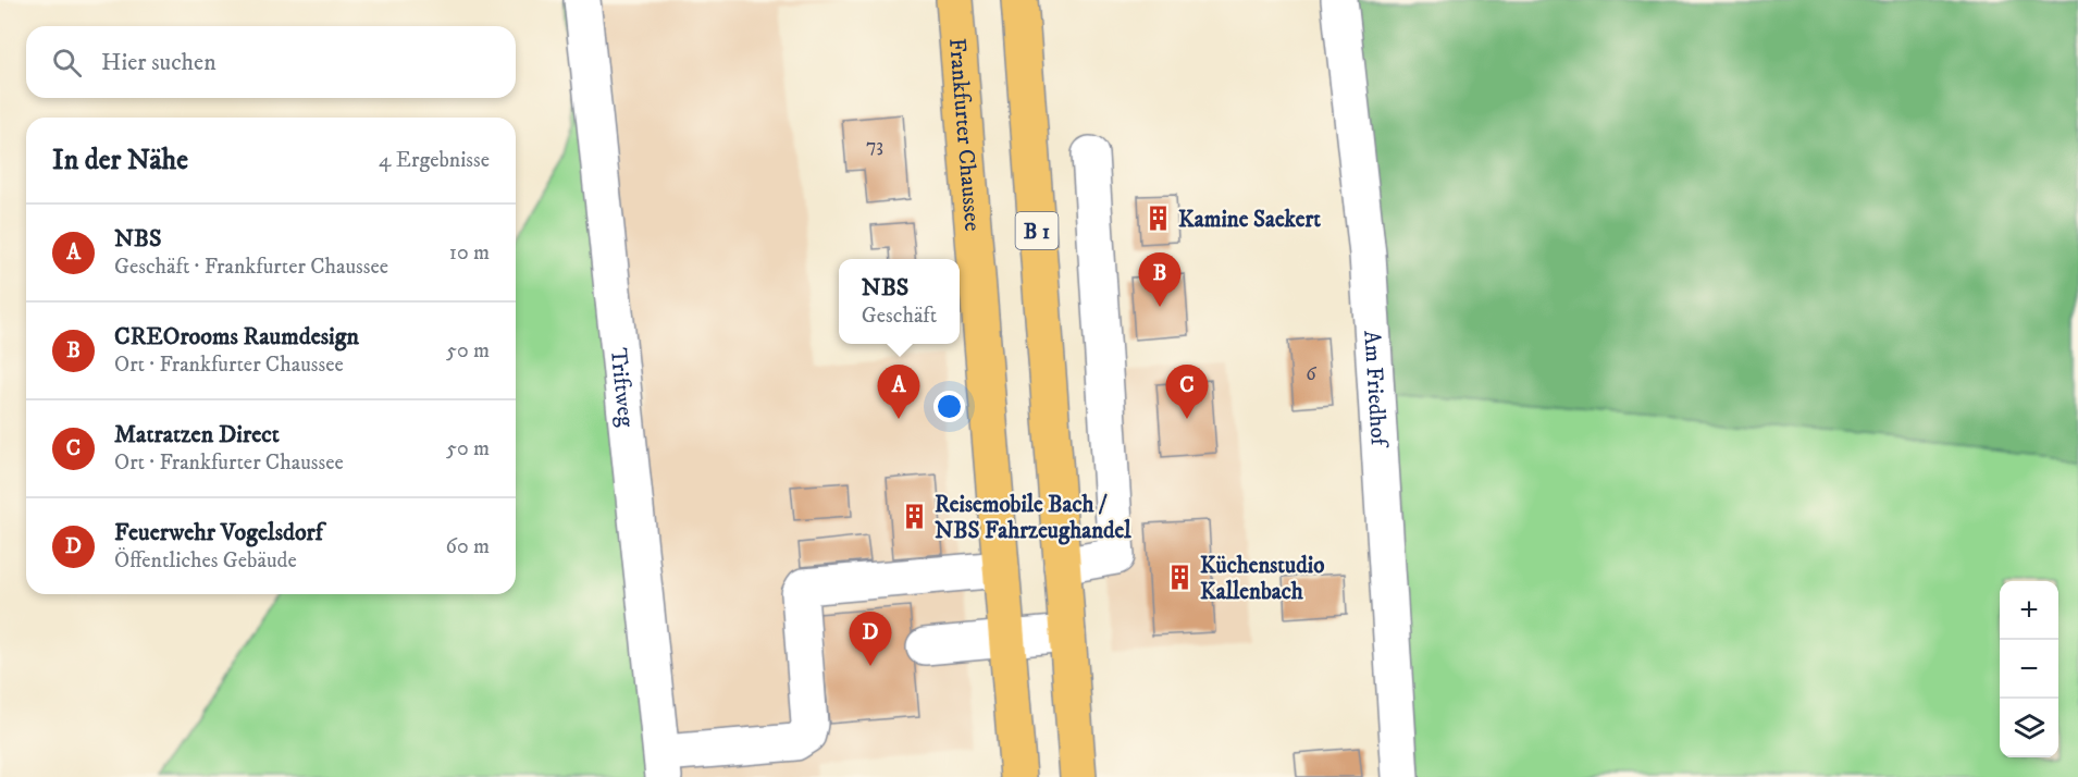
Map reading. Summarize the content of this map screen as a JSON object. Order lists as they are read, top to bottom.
{
  "streets": {
    "main road": ["Frankfurter Chaussee", "B 1"],
    "lane": ["Am Friedhof", "Triftweg"]
  },
  "places": {
    "building": ["Kamine Saekert", "Reisemobile Bach / NBS Fahrzeughandel", "Küchenstudio Kallenbach"]
  },
  "house_numbers": ["73", "6"],
  "page": {
    "search": "Hier suchen",
    "heading": ["In der Nähe", "4 Ergebnisse"],
    "list": [
      {
        "mark": "A",
        "name": "NBS",
        "note": "Geschäft · Frankfurter Chaussee",
        "value": "10 m"
      },
      {
        "mark": "B",
        "name": "CREOrooms Raumdesign",
        "note": "Ort · Frankfurter Chaussee",
        "value": "50 m"
      },
      {
        "mark": "C",
        "name": "Matratzen Direct",
        "note": "Ort · Frankfurter Chaussee",
        "value": "50 m"
      },
      {
        "mark": "D",
        "name": "Feuerwehr Vogelsdorf",
        "note": "Öffentliches Gebäude",
        "value": "60 m"
      }
    ],
    "pins": [
      "B",
      "A",
      "C",
      "D"
    ],
    "popup": ["NBS", "Geschäft"],
    "map_buttons": ["+", "−"]
  }
}
